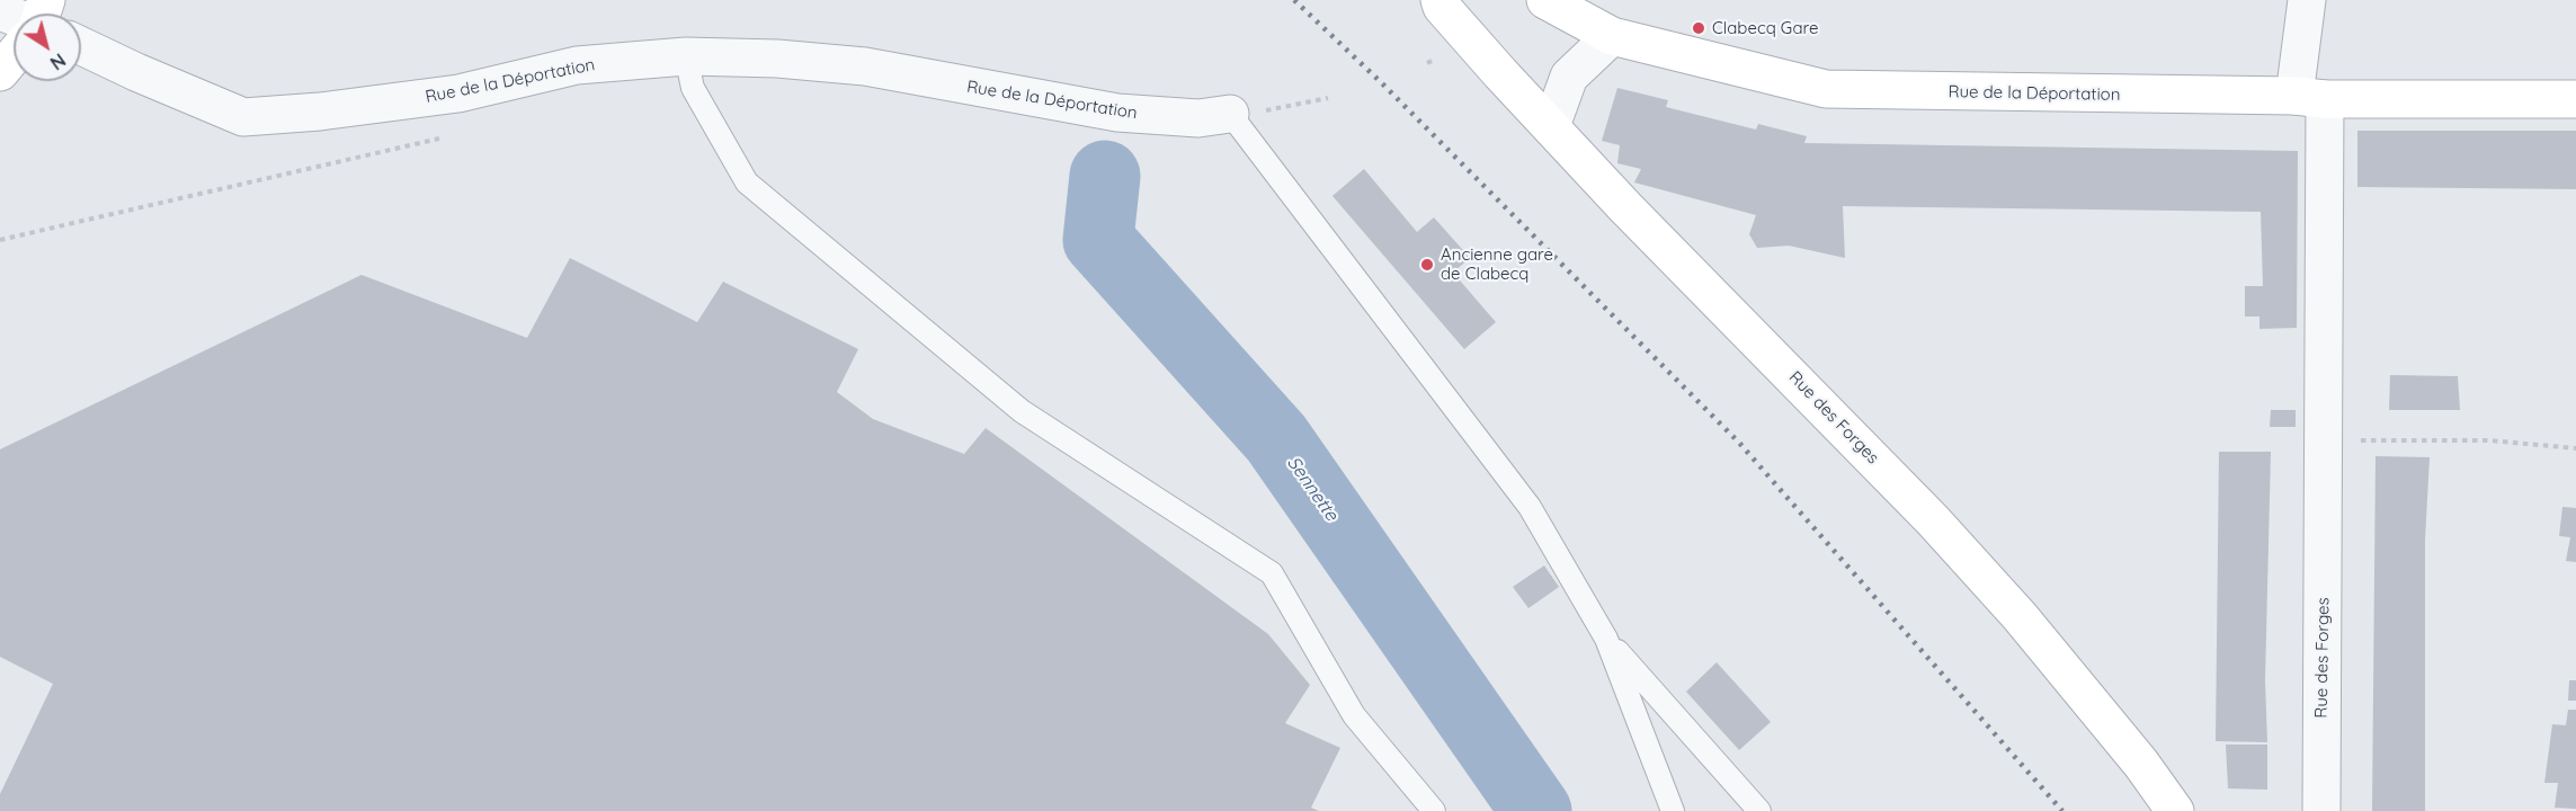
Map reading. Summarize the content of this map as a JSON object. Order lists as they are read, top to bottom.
{
  "streets": {
    "main road": ["Rue de la Déportation", "Rue des Forges"]
  },
  "crossings": [
    ["Rue de la Déportation", "Rue des Forges"]
  ],
  "water": ["Sennette"],
  "places": ["Clabecq Gare", "Ancienne gare de Clabecq"],
  "north": "bottom right"
}
